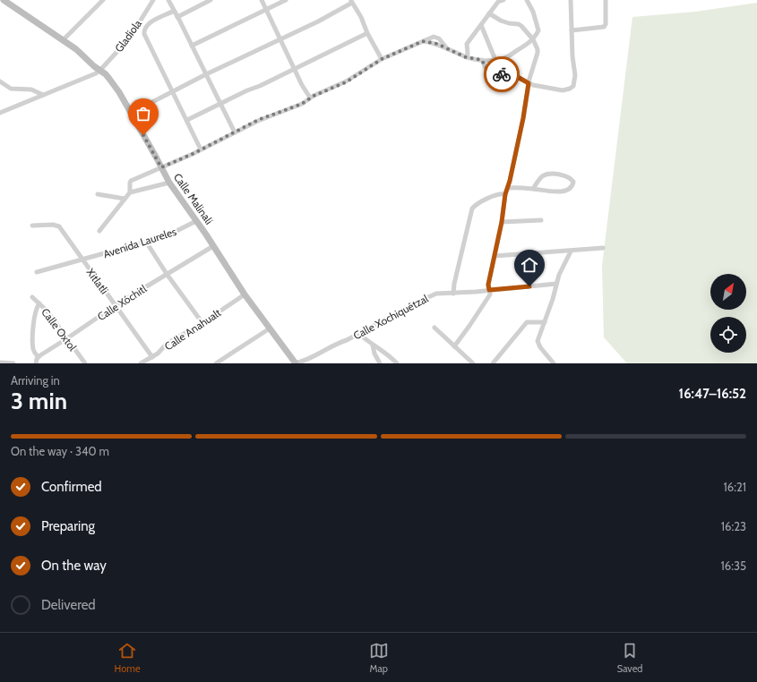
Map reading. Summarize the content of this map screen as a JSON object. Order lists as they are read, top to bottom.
{
  "streets": {
    "street": [
      "Gladiola",
      "Calle Malinali",
      "Avenida Laureles",
      "Xitlatli",
      "Calle Xóchitl",
      "Calle Xochiquétzal",
      "Calle Oxtol",
      "Calle Anahualt"
    ]
  },
  "crossings": [
    ["Gladiola", "Calle Malinali"],
    ["Calle Malinali", "Avenida Laureles"],
    ["Calle Malinali", "Calle Xóchitl"],
    ["Calle Malinali", "Calle Xochiquétzal"],
    ["Calle Malinali", "Calle Anahualt"],
    ["Avenida Laureles", "Xitlatli"],
    ["Xitlatli", "Calle Xóchitl"],
    ["Xitlatli", "Calle Anahualt"],
    ["Calle Xóchitl", "Calle Oxtol"]
  ],
  "north": "top right",
  "page": {
    "heading": ["3 min", "Arriving in", "16:47–16:52"],
    "bar": "On the way · 340 m",
    "list": [
      ["Confirmed", "16:21"],
      ["Preparing", "16:23"],
      ["On the way", "16:35"],
      "Delivered"
    ],
    "tabs": ["Home", "Map", "Saved"]
  }
}
